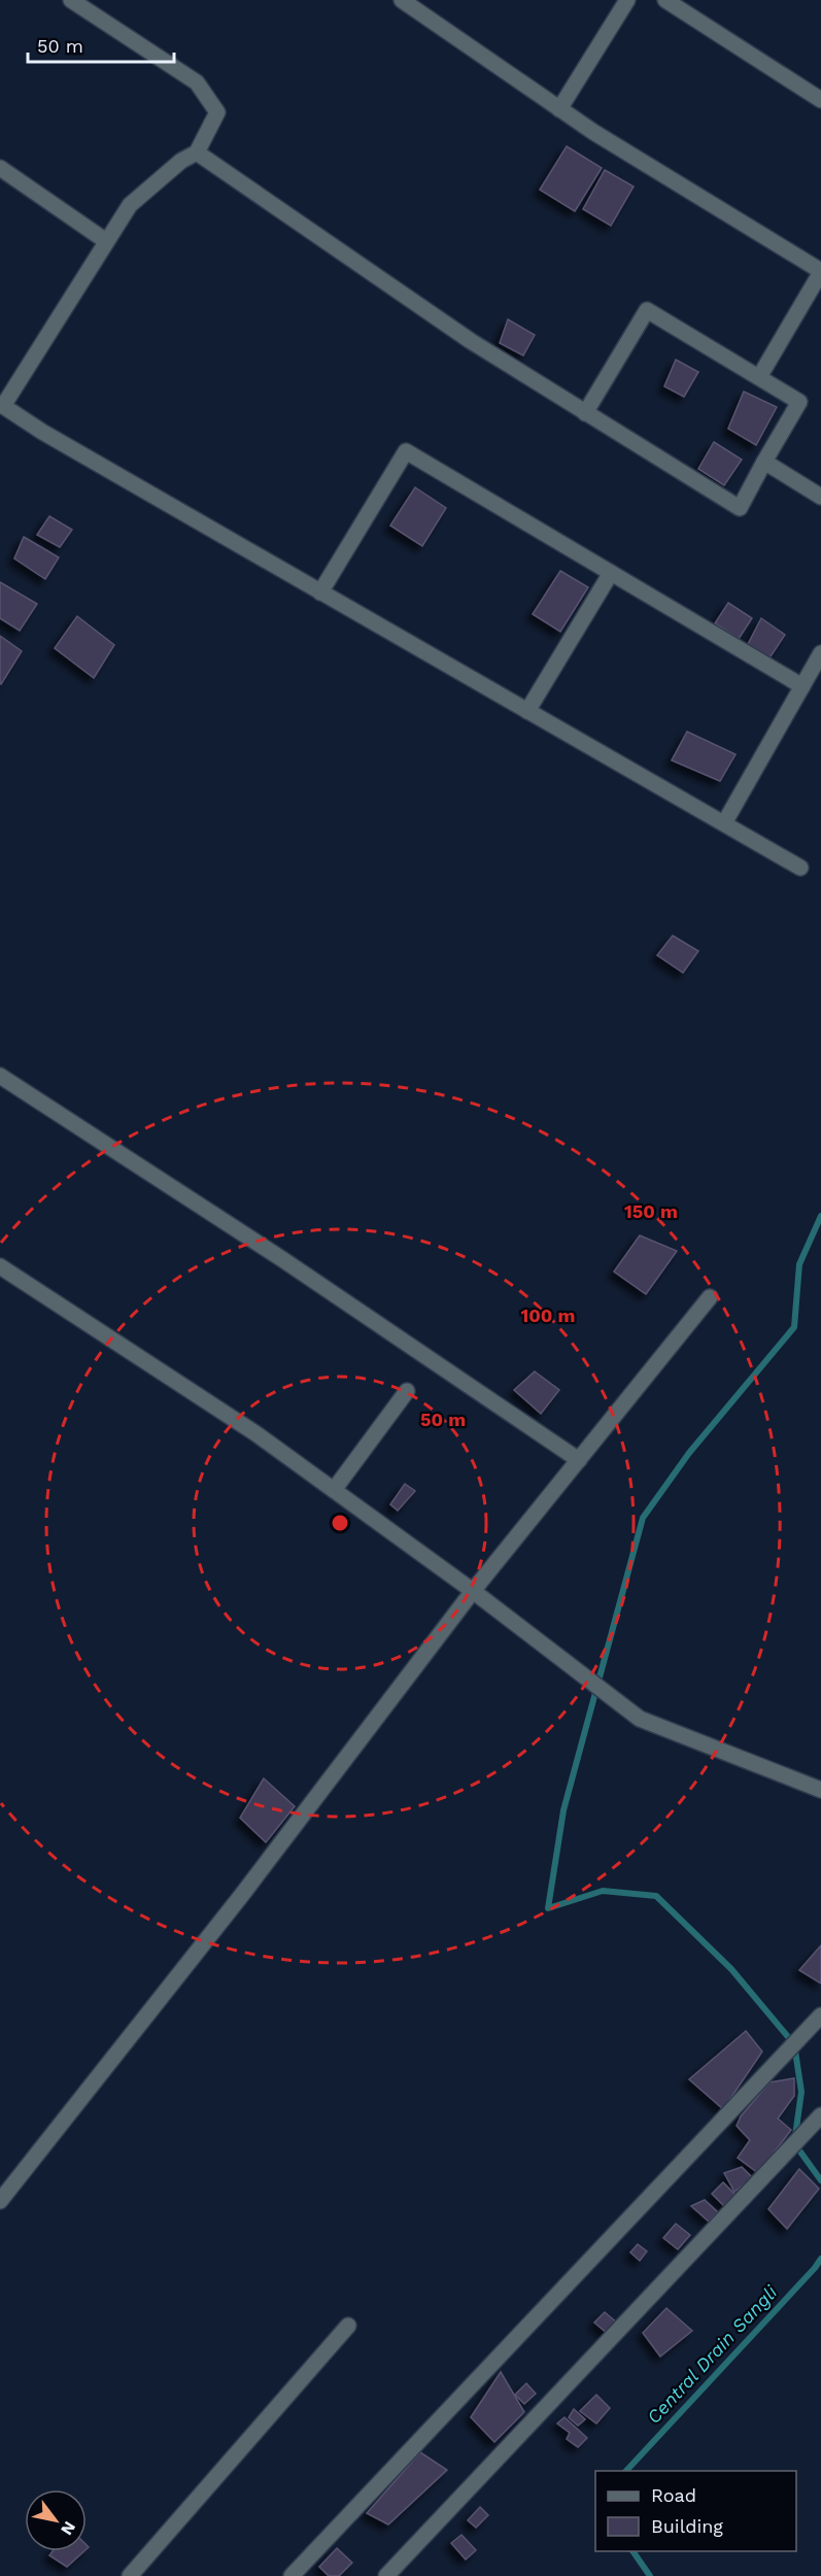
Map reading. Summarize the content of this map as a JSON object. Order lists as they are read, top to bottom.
{
  "water": ["Central Drain Sangli"],
  "legend": ["Road", "Building"],
  "scale_bar": "50 m",
  "north": "bottom right",
  "rings": ["150 m", "100 m", "50 m"]
}
